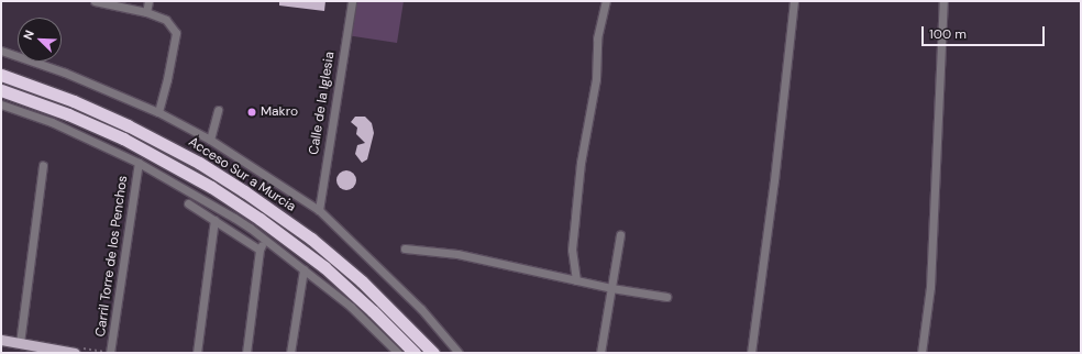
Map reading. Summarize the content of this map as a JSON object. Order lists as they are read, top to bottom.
{
  "streets": {
    "highway": ["Acceso Sur a Murcia"],
    "street": ["Calle de la Iglesia", "Carril Torre de los Penchos"]
  },
  "places": ["Makro"],
  "scale_bar": "100 m",
  "north": "top left"
}
